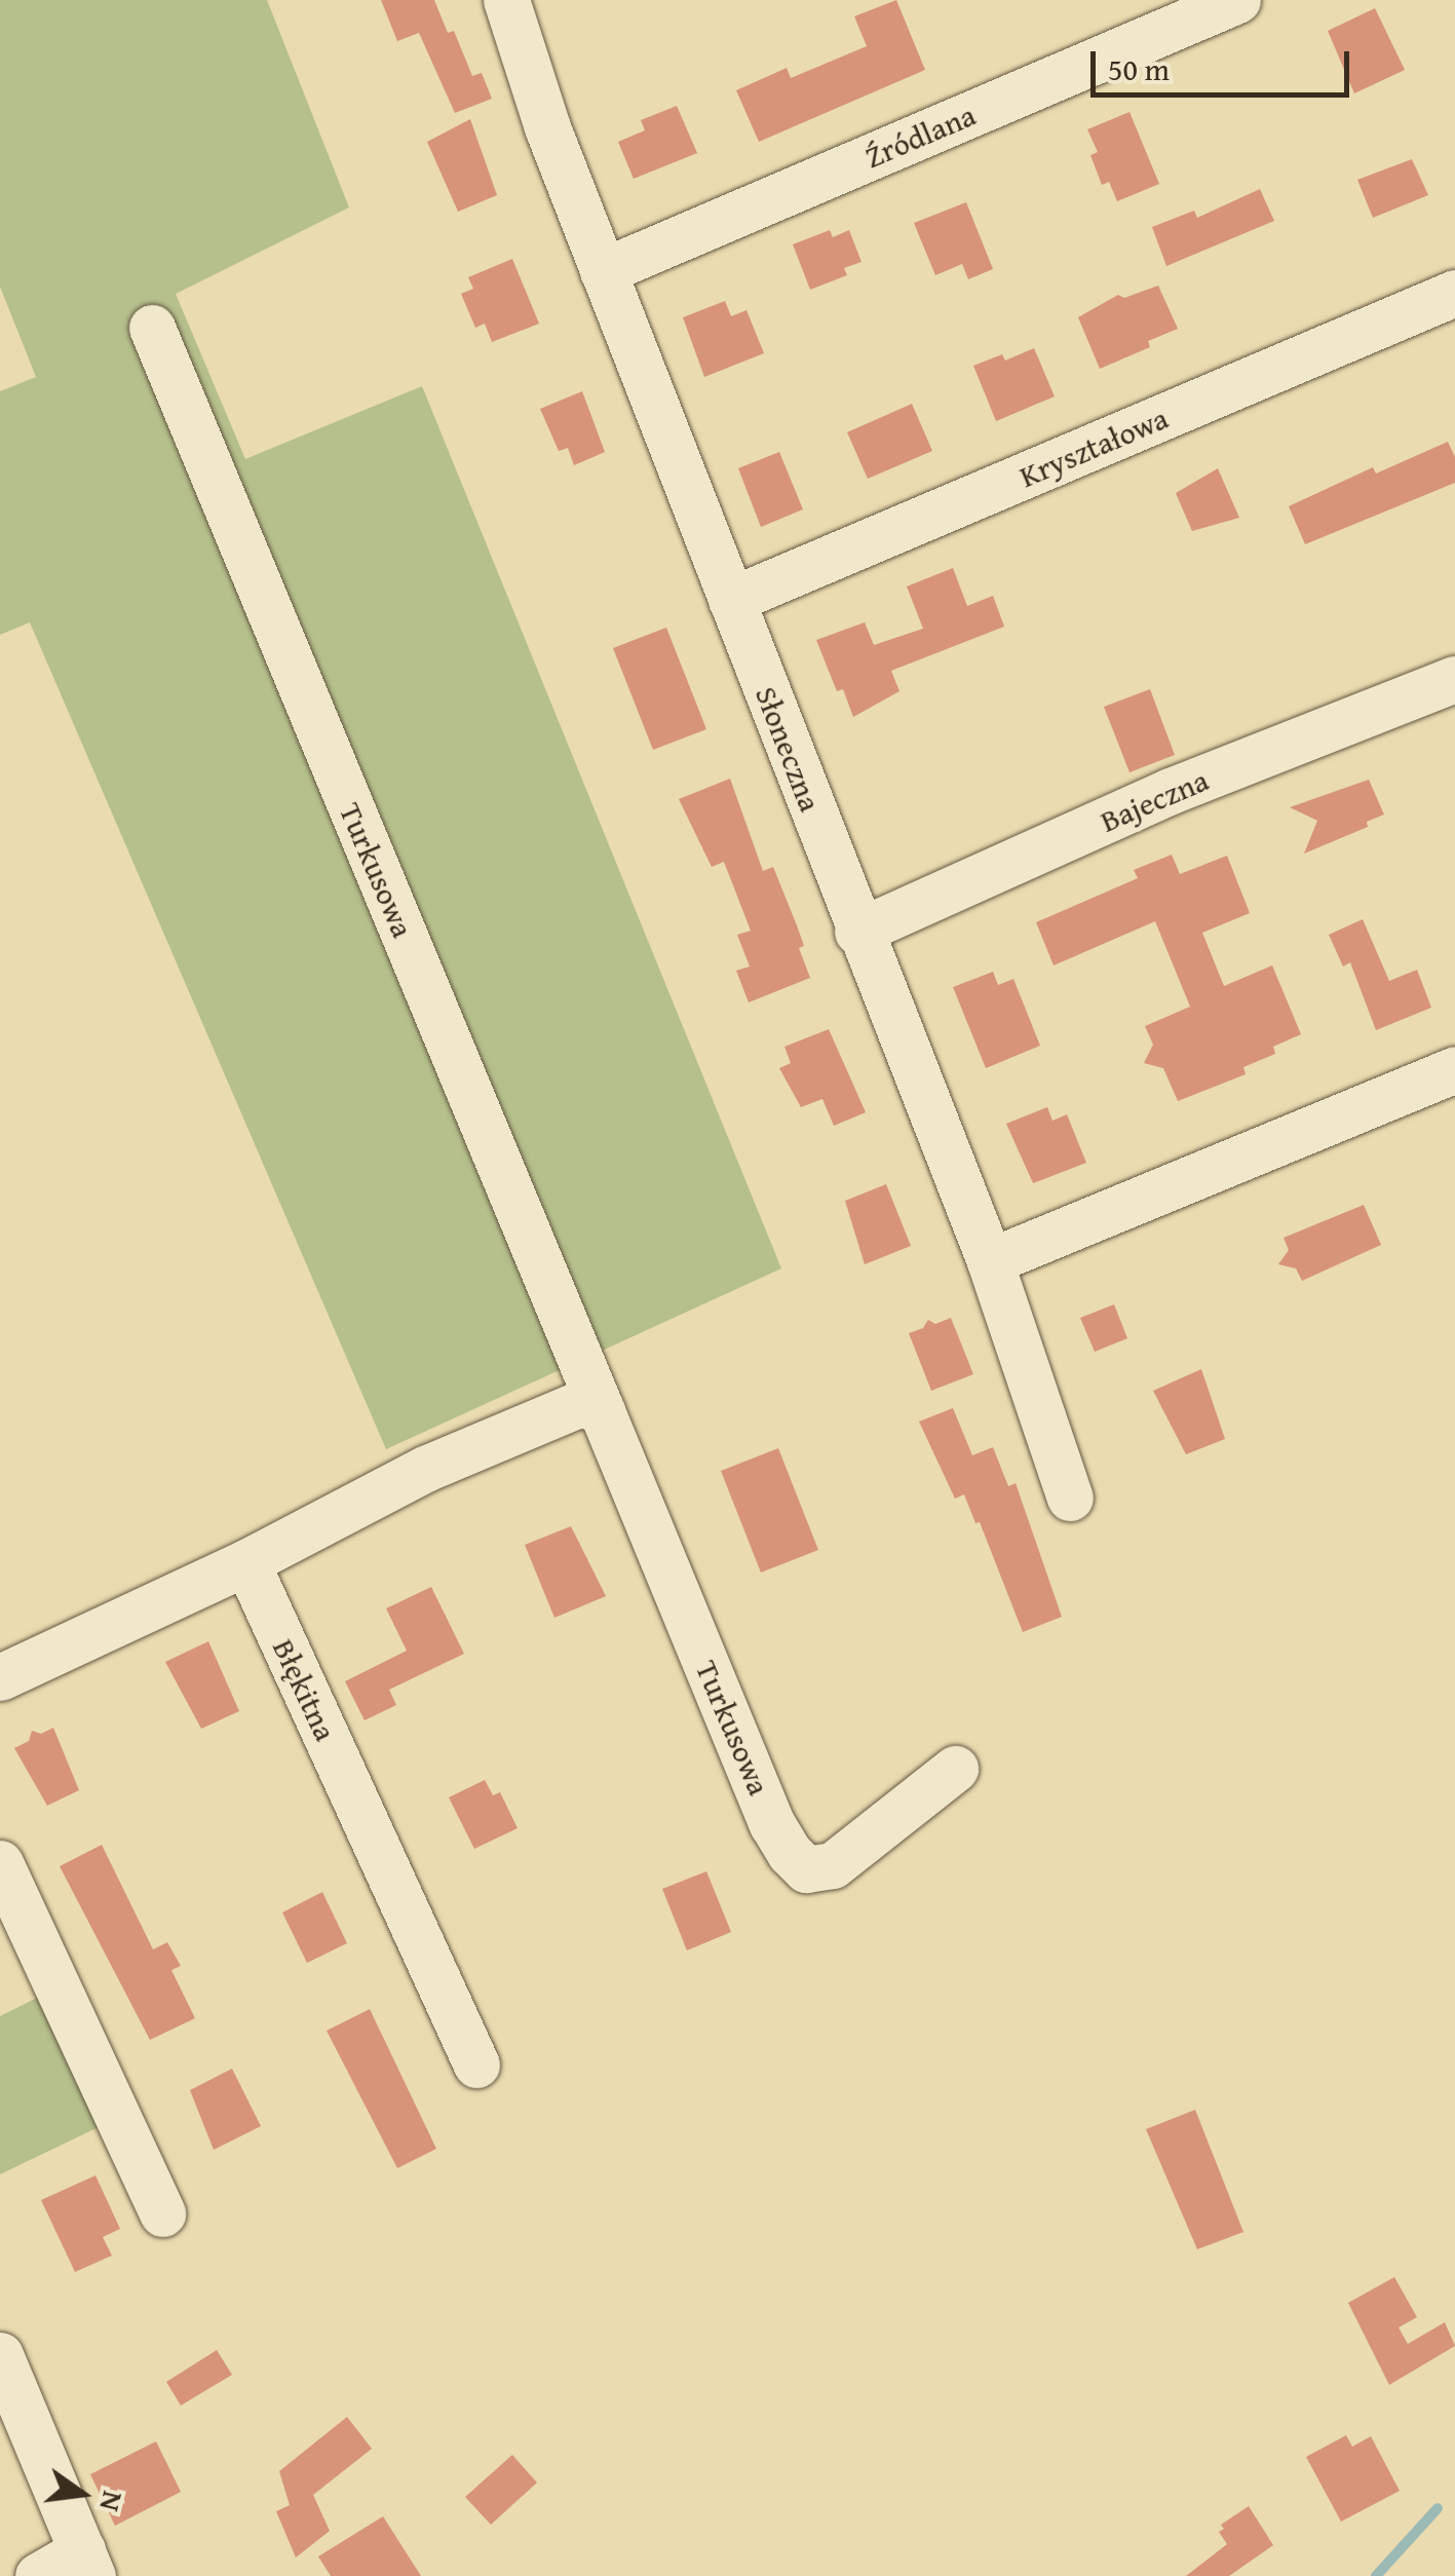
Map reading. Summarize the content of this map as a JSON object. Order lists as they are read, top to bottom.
{
  "streets": {
    "street": [
      "Źródlana",
      "Kryształowa",
      "Słoneczna",
      "Bajeczna",
      "Turkusowa",
      "Błękitna"
    ]
  },
  "crossings": [
    ["Źródlana", "Słoneczna"],
    ["Kryształowa", "Słoneczna"],
    ["Słoneczna", "Bajeczna"]
  ],
  "scale_bar": "50 m",
  "north": "right"
}
